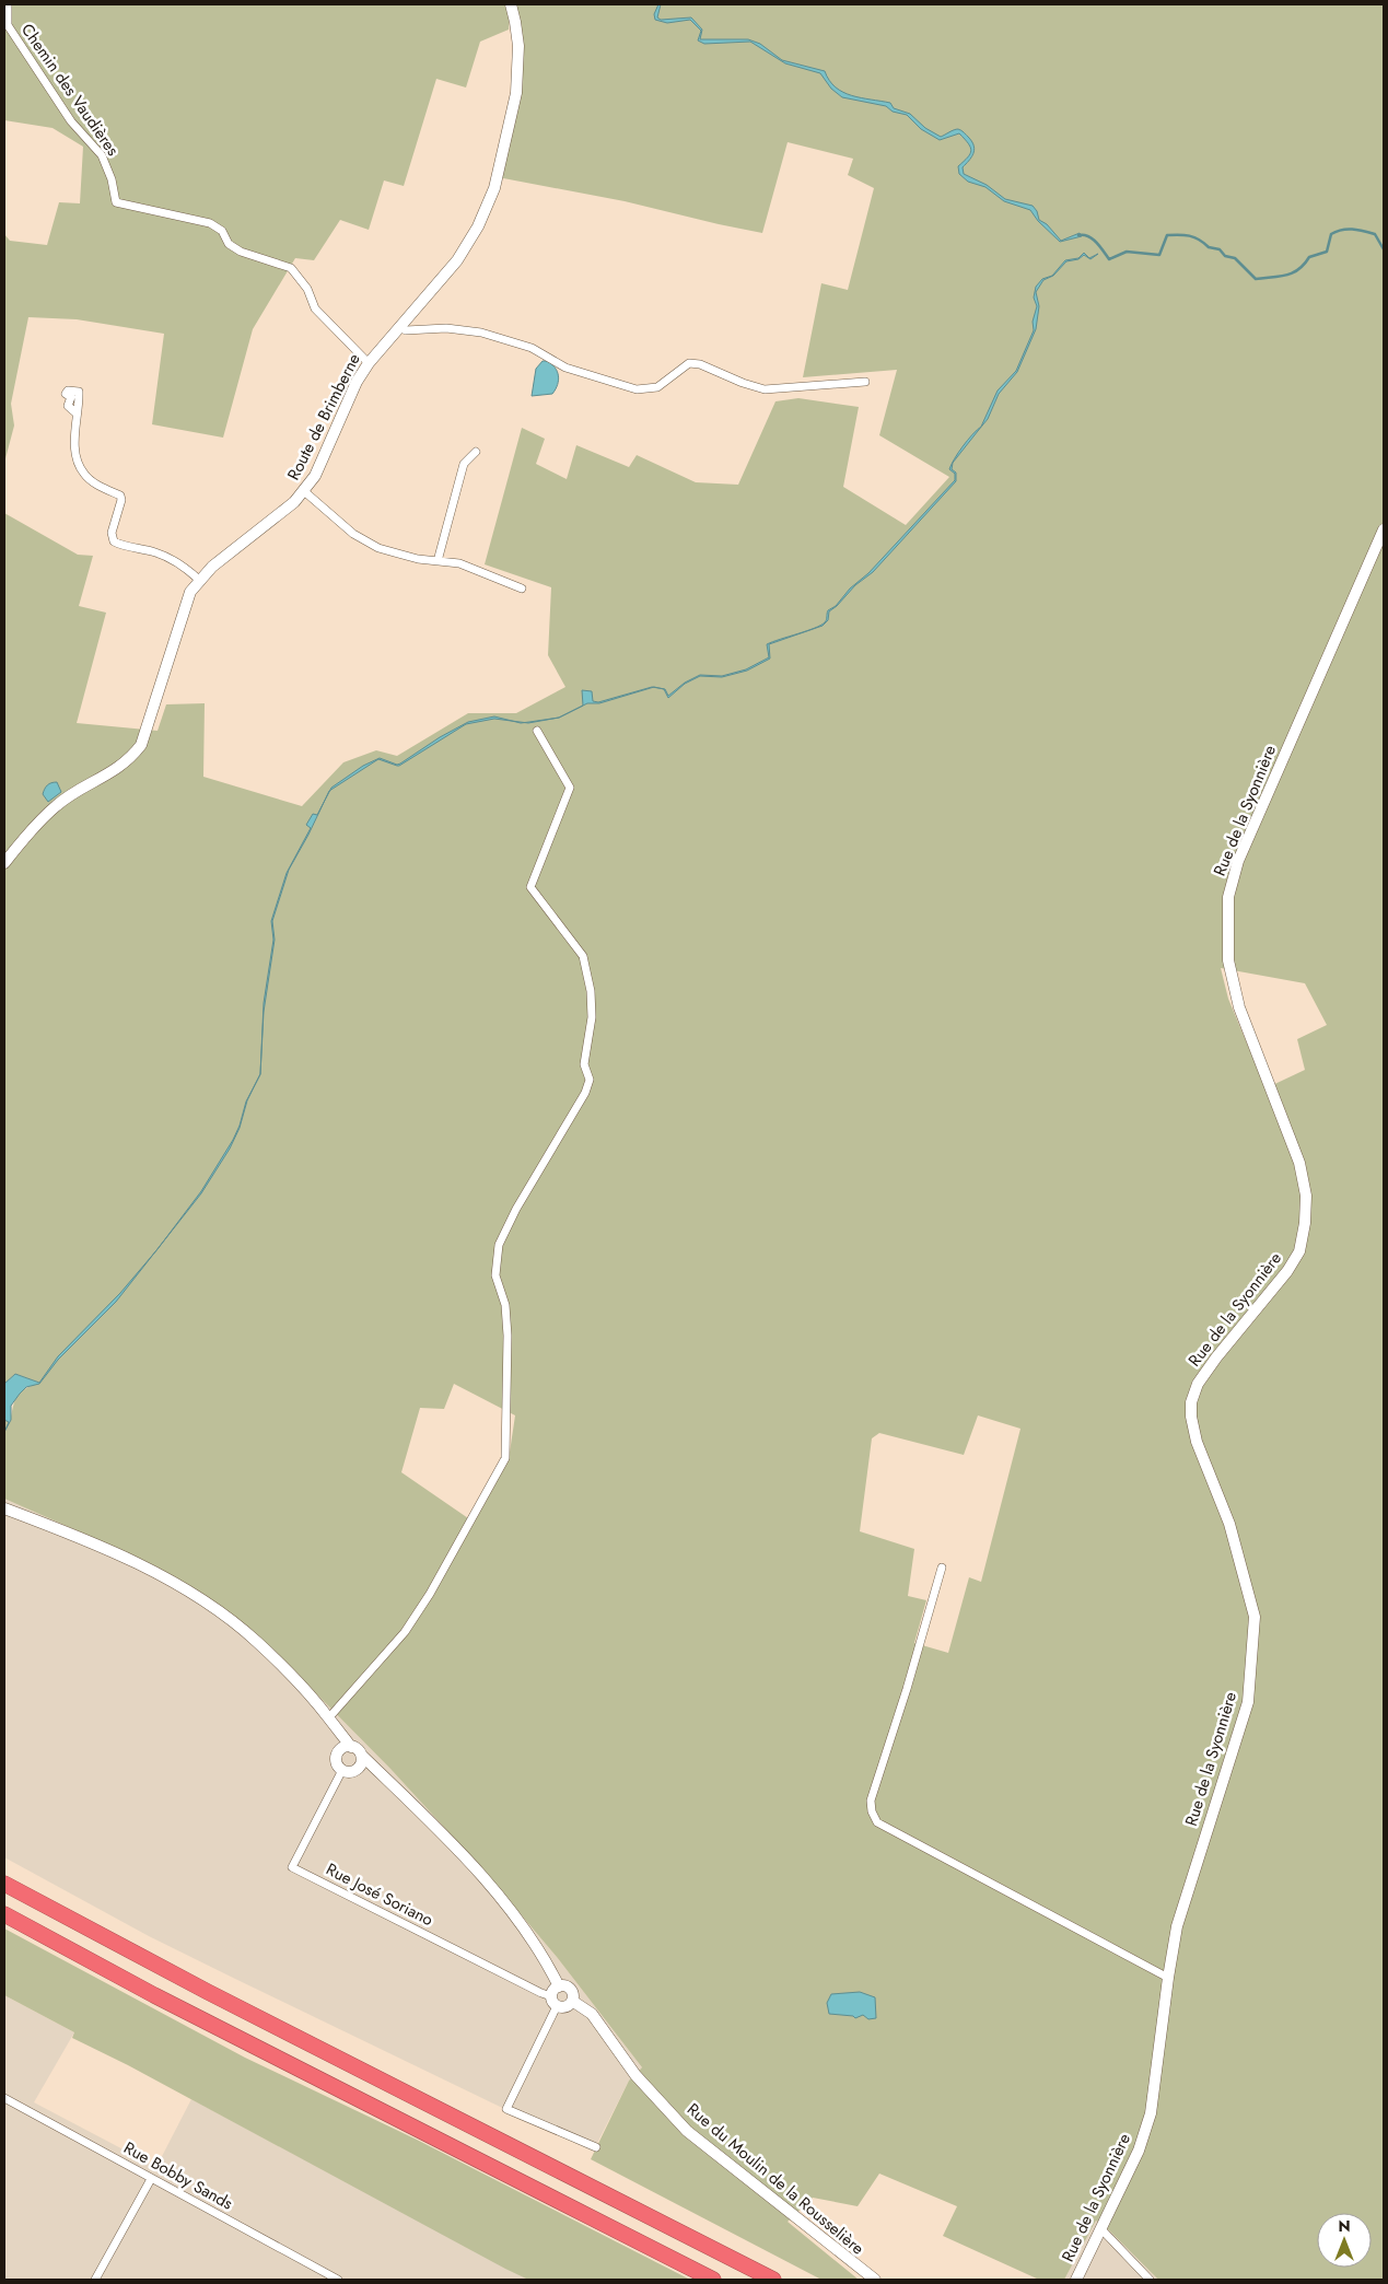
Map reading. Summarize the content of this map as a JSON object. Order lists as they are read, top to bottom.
{
  "streets": {
    "street": [
      "Chemin des Vaudières",
      "Route de Brimberne",
      "Rue de la Syonnière",
      "Rue José Soriano",
      "Rue Bobby Sands",
      "Rue du Moulin de la Rousselière"
    ]
  },
  "crossings": [
    ["Chemin des Vaudières", "Route de Brimberne"],
    ["Rue José Soriano", "Rue du Moulin de la Rousselière"]
  ],
  "north": "top"
}
